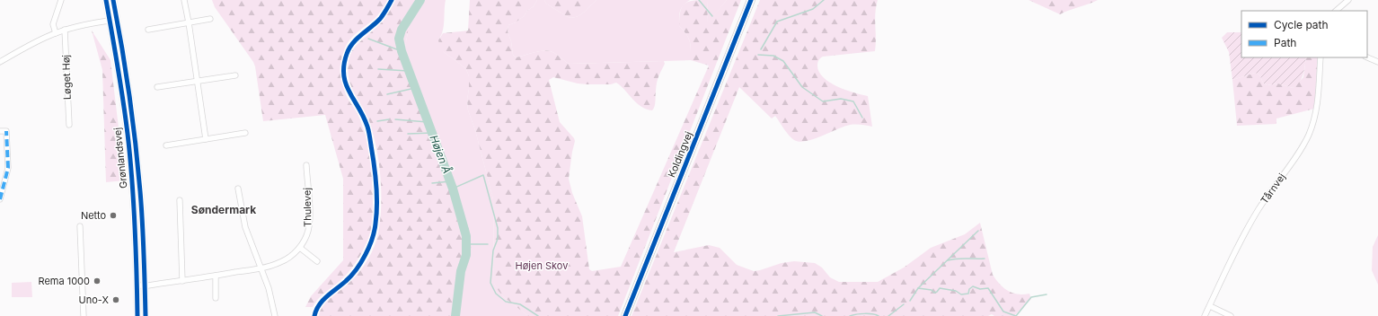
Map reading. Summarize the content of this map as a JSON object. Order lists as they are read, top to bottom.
{
  "streets": {
    "main road": ["Koldingvej"],
    "street": [
      "Løget Høj",
      "Grønlandsvej",
      "Tårnvej",
      "Thulevej"
    ]
  },
  "crossings": [
    ["Grønlandsvej", "Thulevej"]
  ],
  "districts": ["Søndermark"],
  "water": ["Højen Å"],
  "parks": ["Højen Skov"],
  "places": ["Netto", "Rema 1000", "Uno-X"],
  "legend": ["Cycle path", "Path"]
}
